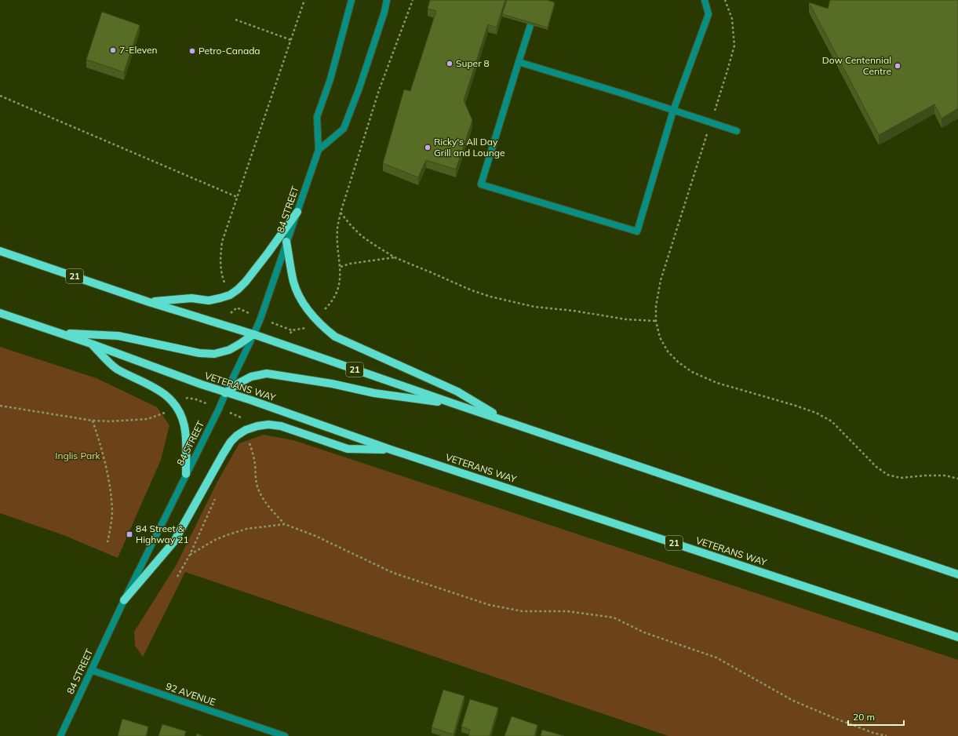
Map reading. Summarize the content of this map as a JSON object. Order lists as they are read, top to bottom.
{
  "streets": {
    "main road": ["21", "VETERANS WAY"],
    "street": ["84 STREET", "92 AVENUE"]
  },
  "crossings": [
    ["84 STREET", "21"],
    ["84 STREET", "VETERANS WAY"],
    ["84 STREET", "92 AVENUE"]
  ],
  "parks": ["Inglis Park"],
  "places": {
    "other": [
      "7-Eleven",
      "Petro-Canada",
      "Super 8",
      "Dow Centennial Centre",
      "Ricky's All Day Grill and Lounge"
    ],
    "transit": ["84 Street & Highway 21"]
  },
  "scale_bar": "20 m"
}
